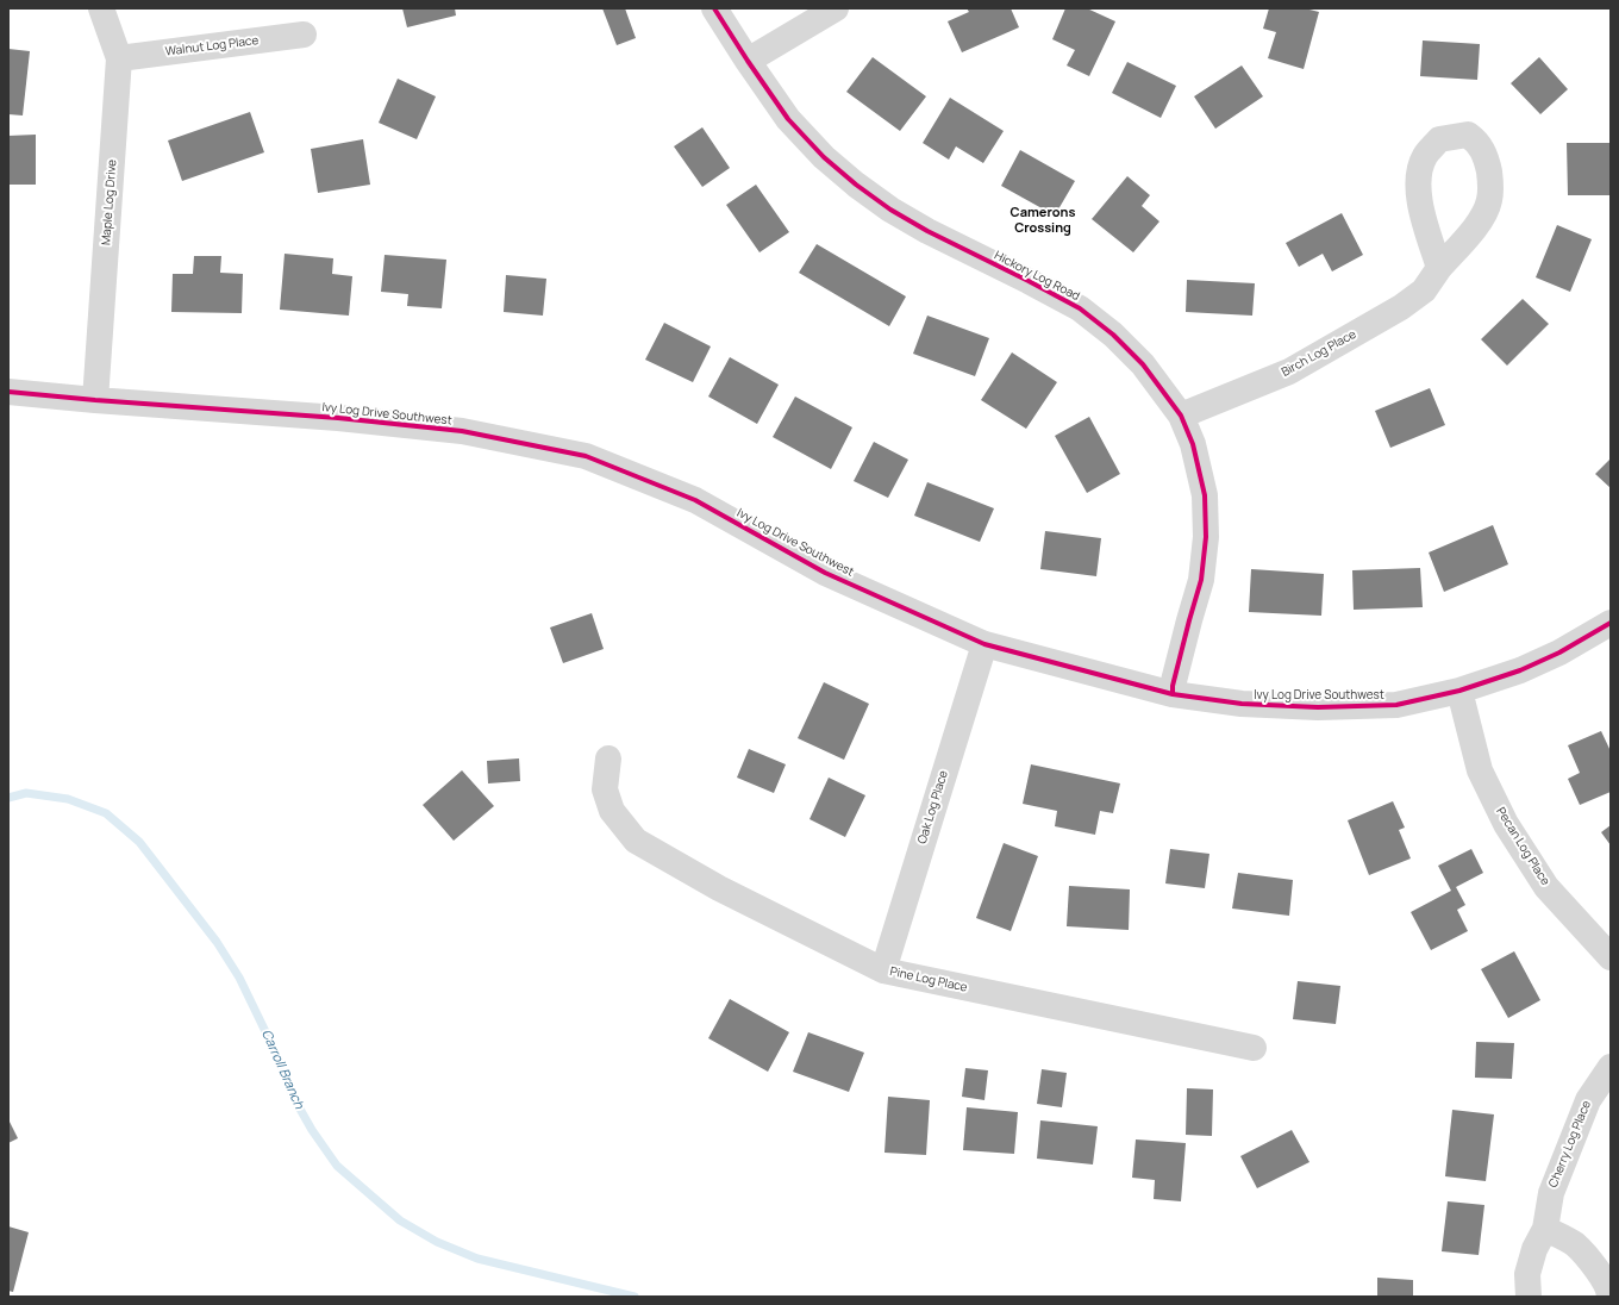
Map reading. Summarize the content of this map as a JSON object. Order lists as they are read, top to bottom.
{
  "streets": {
    "street": [
      "Walnut Log Place",
      "Maple Log Drive",
      "Hickory Log Road",
      "Birch Log Place",
      "Ivy Log Drive Southwest",
      "Oak Log Place",
      "Pecan Log Place",
      "Pine Log Place",
      "Cherry Log Place"
    ]
  },
  "crossings": [
    ["Walnut Log Place", "Maple Log Drive"],
    ["Maple Log Drive", "Ivy Log Drive Southwest"],
    ["Hickory Log Road", "Birch Log Place"],
    ["Hickory Log Road", "Ivy Log Drive Southwest"],
    ["Ivy Log Drive Southwest", "Oak Log Place"],
    ["Ivy Log Drive Southwest", "Pecan Log Place"],
    ["Oak Log Place", "Pine Log Place"]
  ],
  "districts": ["Camerons Crossing"],
  "water": ["Carroll Branch"]
}
